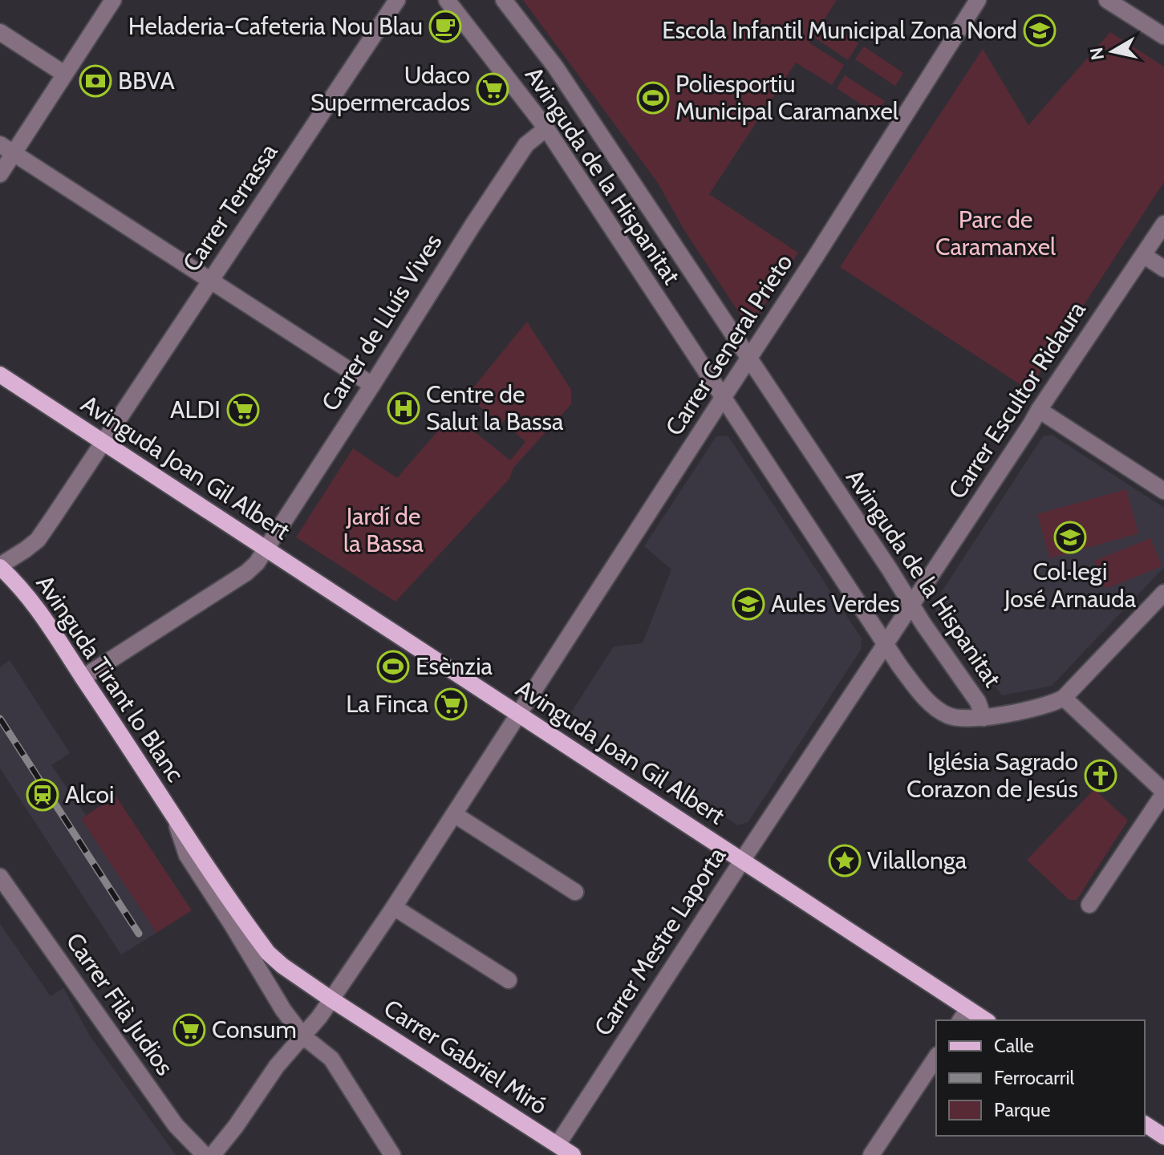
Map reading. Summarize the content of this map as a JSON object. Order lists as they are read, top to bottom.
{
  "streets": {
    "main road": ["Avinguda Joan Gil Albert", "Avinguda Tirant lo Blanc", "Carrer Gabriel Miró"],
    "street": [
      "Avinguda de la Hispanitat",
      "Carrer Terrassa",
      "Carrer de Lluís Vives",
      "Carrer General Prieto",
      "Carrer Escultor Ridaura",
      "Carrer Mestre Laporta",
      "Carrer Filà Judios"
    ]
  },
  "crossings": [
    ["Avinguda de la Hispanitat", "Carrer de Lluís Vives"],
    ["Avinguda de la Hispanitat", "Carrer General Prieto"],
    ["Avinguda de la Hispanitat", "Carrer Escultor Ridaura"],
    ["Avinguda de la Hispanitat", "Carrer Mestre Laporta"],
    ["Carrer Terrassa", "Avinguda Joan Gil Albert"],
    ["Carrer Terrassa", "Avinguda Tirant lo Blanc"],
    ["Carrer de Lluís Vives", "Avinguda Joan Gil Albert"],
    ["Carrer de Lluís Vives", "Avinguda Tirant lo Blanc"],
    ["Carrer General Prieto", "Avinguda Joan Gil Albert"],
    ["Carrer General Prieto", "Avinguda Tirant lo Blanc"],
    ["Carrer General Prieto", "Carrer Gabriel Miró"],
    ["Carrer Escultor Ridaura", "Carrer Mestre Laporta"],
    ["Avinguda Joan Gil Albert", "Carrer Mestre Laporta"],
    ["Avinguda Tirant lo Blanc", "Carrer Gabriel Miró"],
    ["Carrer Mestre Laporta", "Carrer Gabriel Miró"]
  ],
  "parks": ["Parc de Caramanxel", "Jardí de la Bassa"],
  "places": {
    "cafe": ["Heladeria-Cafeteria Nou Blau"],
    "school or university": ["Escola Infantil Municipal Zona Nord", "Col·legi José Arnauda", "Aules Verdes"],
    "bank": ["BBVA"],
    "supermarket": [
      "Udaco Supermercados",
      "ALDI",
      "La Finca",
      "Consum"
    ],
    "sports": ["Poliesportiu Municipal Caramanxel", "Esènzia"],
    "hospital": ["Centre de Salut la Bassa"],
    "church": ["Iglésia Sagrado Corazon de Jesús"],
    "station": ["Alcoi"],
    "place": ["Vilallonga"]
  },
  "legend": ["Calle", "Ferrocarril", "Parque"],
  "north": "left"
}
